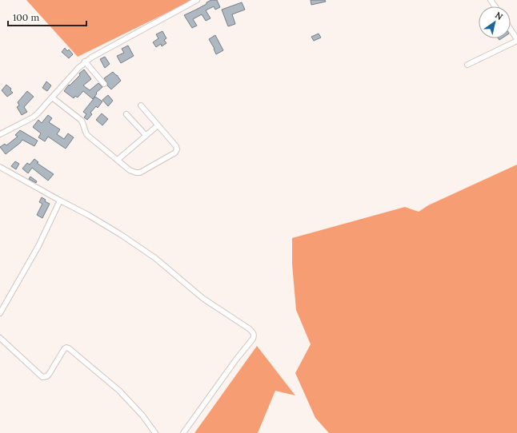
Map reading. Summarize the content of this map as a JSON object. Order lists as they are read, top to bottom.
{
  "scale_bar": "100 m",
  "north": "top right"
}
